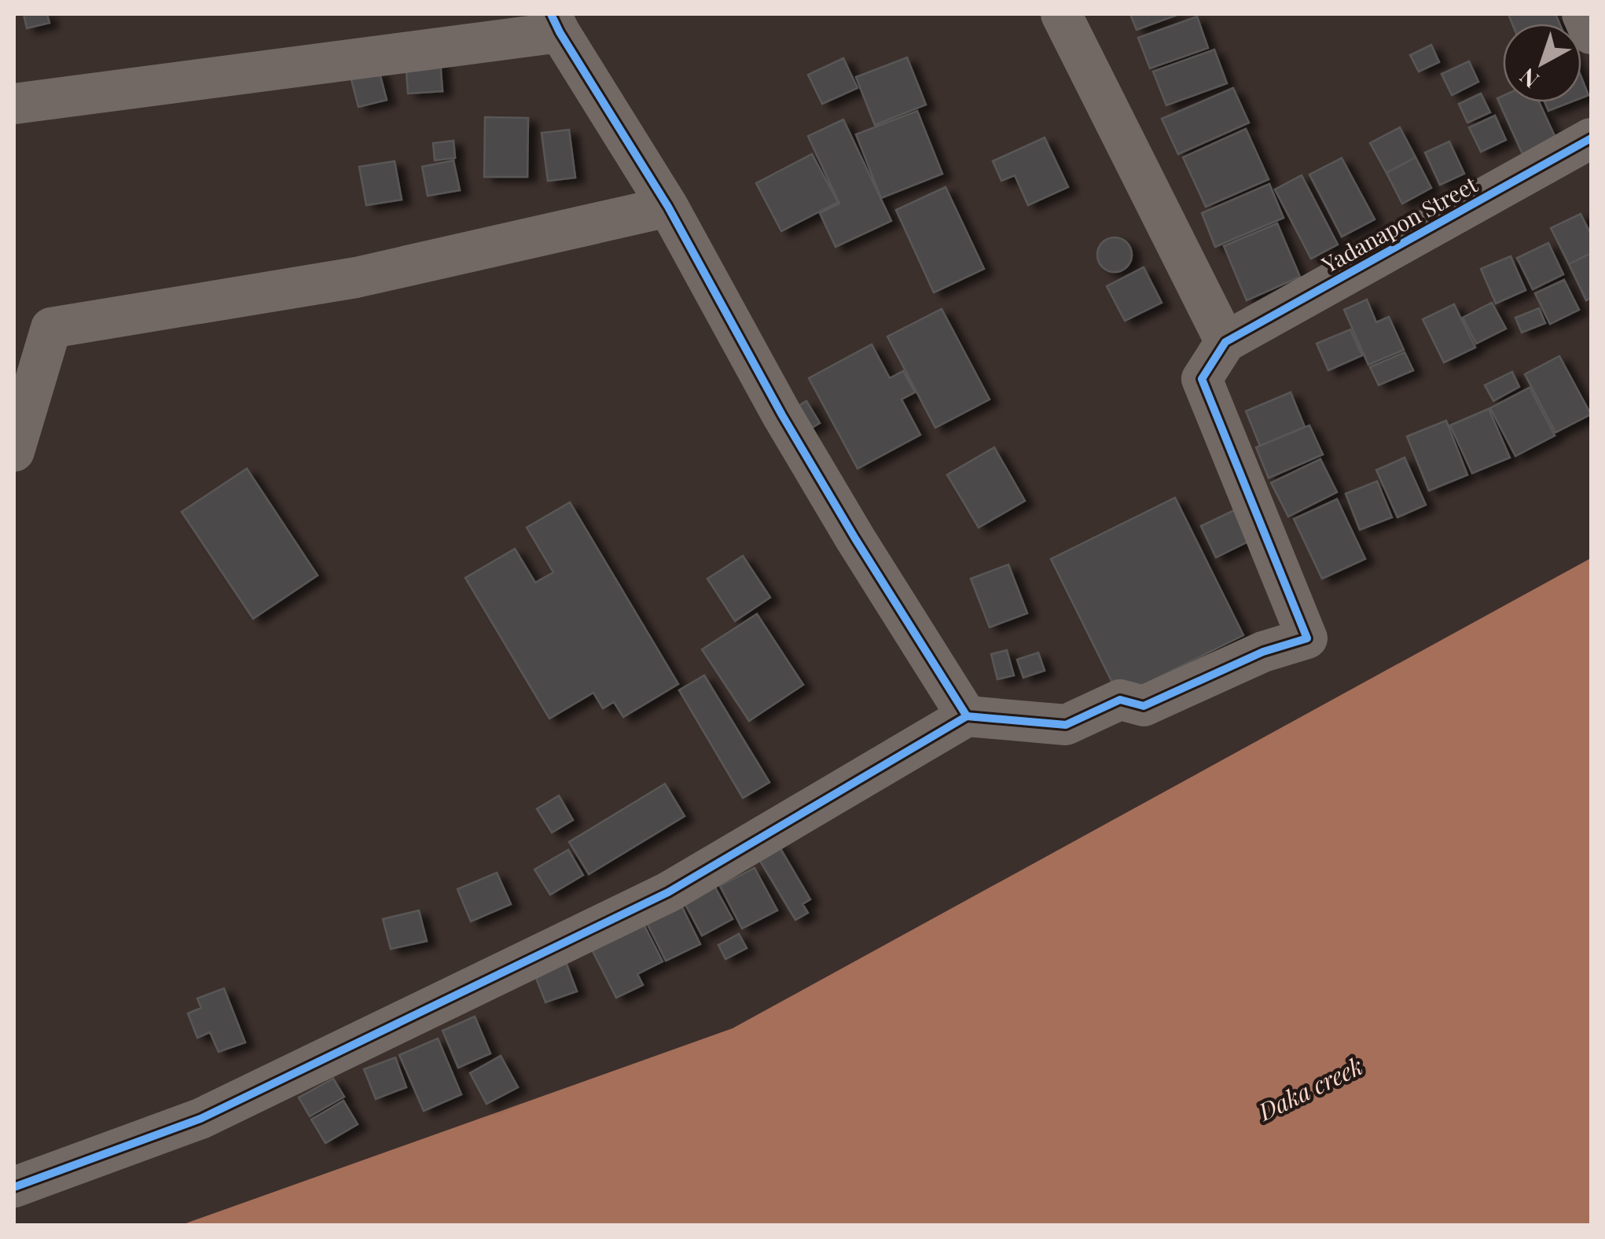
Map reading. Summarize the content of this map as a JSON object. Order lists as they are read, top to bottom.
{
  "streets": {
    "street": ["Yadanapon Street"]
  },
  "water": ["Daka creek"],
  "north": "bottom left"
}
